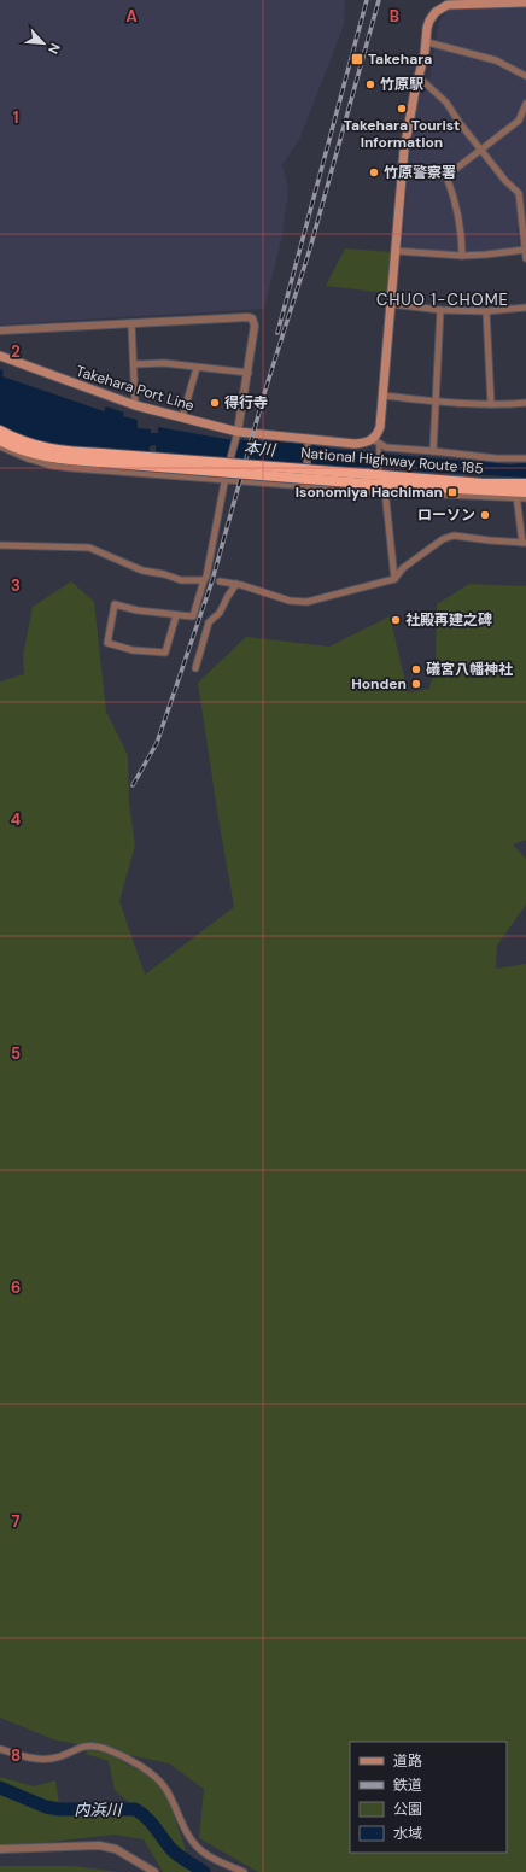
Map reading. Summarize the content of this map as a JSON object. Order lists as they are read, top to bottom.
{
  "streets": {
    "highway": ["National Highway Route 185"],
    "main road": ["Takehara Port Line"]
  },
  "districts": ["CHUO 1-CHOME"],
  "water": ["本川", "内浜川"],
  "places": {
    "transit": ["Takehara", "Isonomiya Hachiman"],
    "other": [
      "竹原駅",
      "Takehara Tourist Information",
      "竹原警察署",
      "得行寺",
      "ローソン",
      "社殿再建之碑",
      "礒宮八幡神社",
      "Honden"
    ]
  },
  "legend": [
    "道路",
    "鉄道",
    "公園",
    "水域"
  ],
  "north": "bottom right",
  "grid": {
    "columns": ["A", "B"],
    "rows": [
      "1",
      "2",
      "3",
      "4",
      "5",
      "6",
      "7",
      "8"
    ]
  }
}
